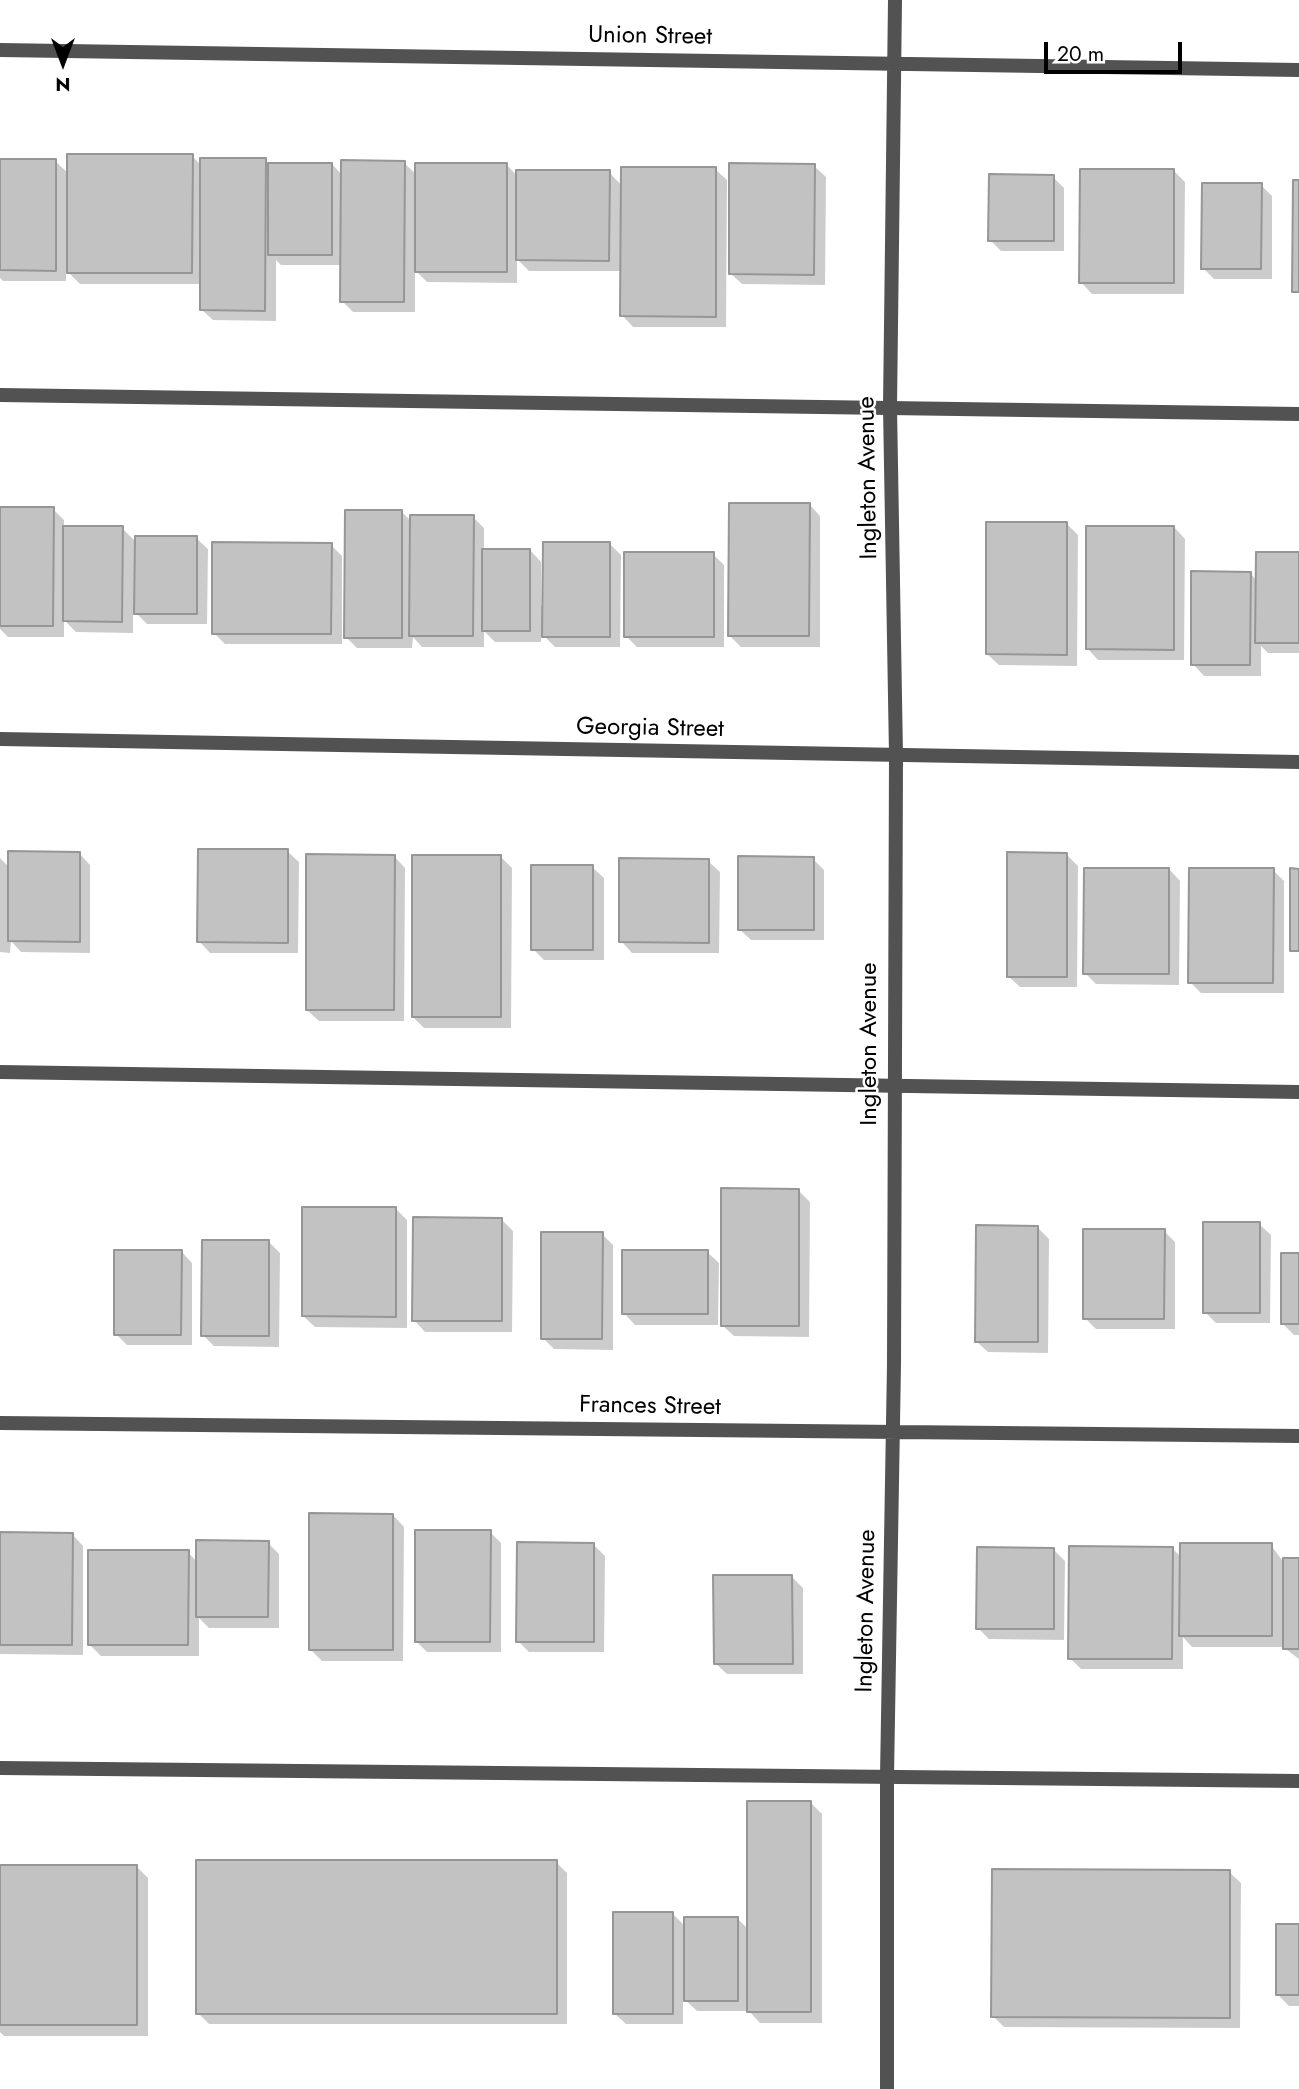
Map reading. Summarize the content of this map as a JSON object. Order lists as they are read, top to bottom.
{
  "streets": {
    "street": [
      "Union Street",
      "Ingleton Avenue",
      "Georgia Street",
      "Frances Street"
    ]
  },
  "crossings": [
    ["Union Street", "Ingleton Avenue"],
    ["Ingleton Avenue", "Georgia Street"],
    ["Ingleton Avenue", "Frances Street"]
  ],
  "scale_bar": "20 m",
  "north": "bottom"
}
